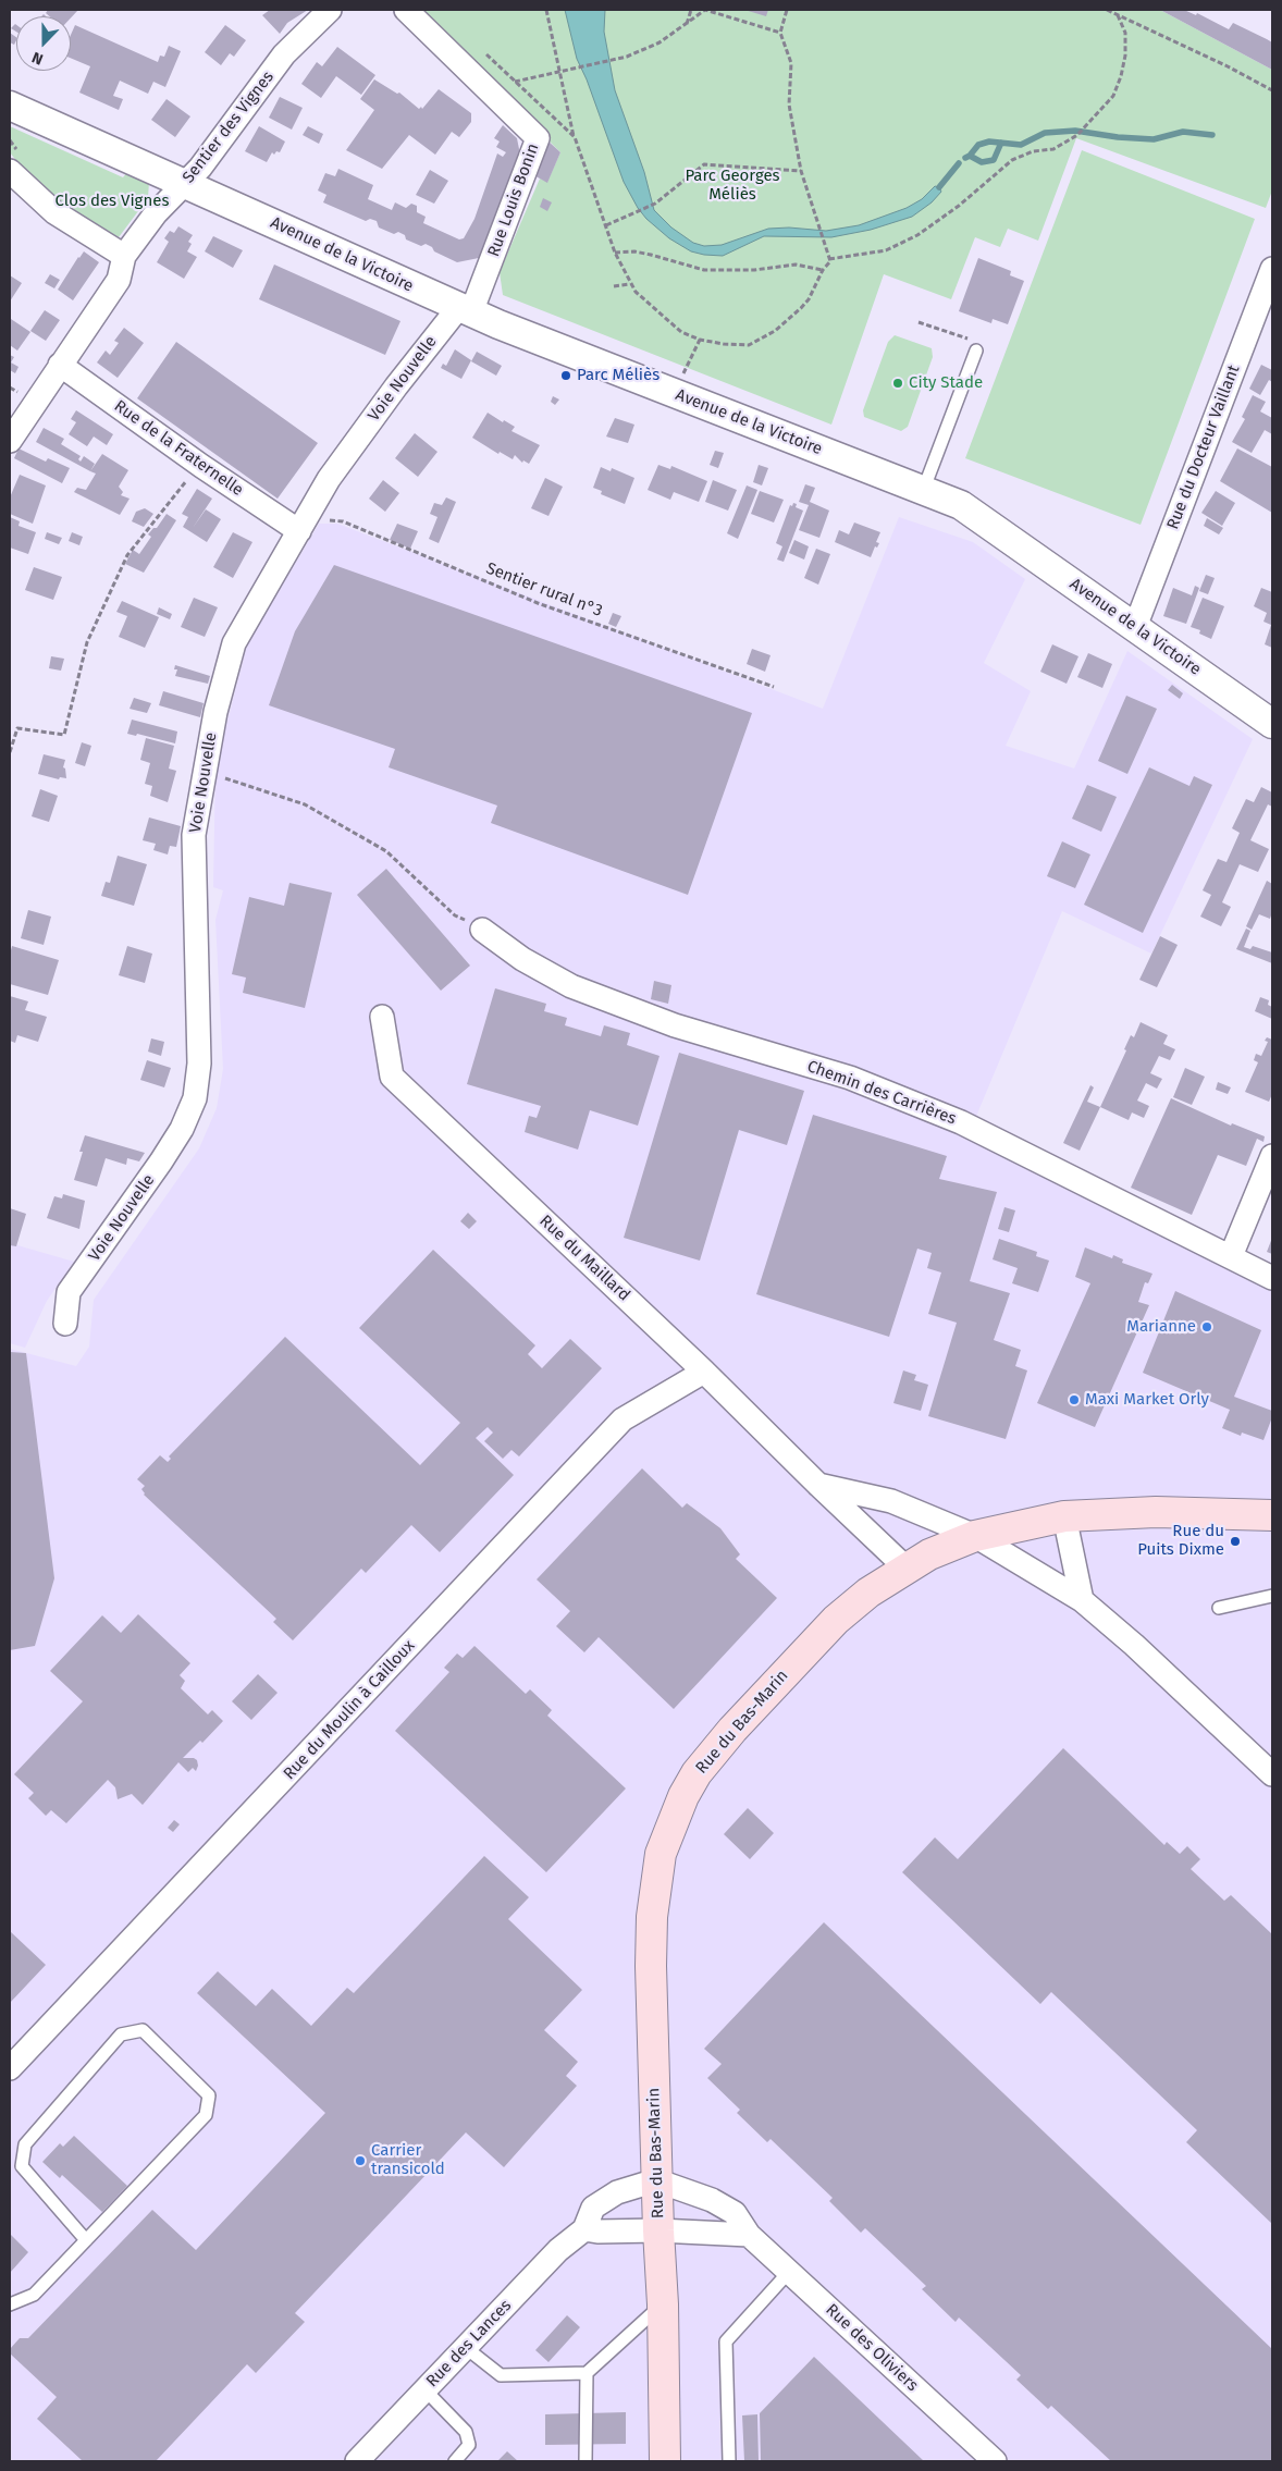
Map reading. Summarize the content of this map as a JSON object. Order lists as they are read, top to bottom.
{
  "streets": {
    "main road": ["Rue du Bas-Marin"],
    "street": [
      "Sentier des Vignes",
      "Rue Louis Bonin",
      "Avenue de la Victoire",
      "Voie Nouvelle",
      "Rue du Docteur Vaillant",
      "Rue de la Fraternelle",
      "Chemin des Carrières",
      "Rue du Maillard",
      "Rue du Moulin à Cailloux",
      "Rue des Lances",
      "Rue des Oliviers"
    ],
    "path": ["Sentier rural n°3"]
  },
  "crossings": [
    ["Sentier des Vignes", "Avenue de la Victoire"],
    ["Sentier des Vignes", "Rue de la Fraternelle"],
    ["Rue Louis Bonin", "Avenue de la Victoire"],
    ["Rue Louis Bonin", "Voie Nouvelle"],
    ["Avenue de la Victoire", "Voie Nouvelle"],
    ["Avenue de la Victoire", "Rue du Docteur Vaillant"],
    ["Voie Nouvelle", "Rue de la Fraternelle"],
    ["Voie Nouvelle", "Sentier rural n°3"],
    ["Rue de la Fraternelle", "Sentier rural n°3"],
    ["Rue du Maillard", "Rue du Moulin à Cailloux"],
    ["Rue du Maillard", "Rue du Bas-Marin"],
    ["Rue du Bas-Marin", "Rue des Lances"],
    ["Rue du Bas-Marin", "Rue des Oliviers"],
    ["Rue des Lances", "Rue des Oliviers"]
  ],
  "parks": ["Parc Georges Méliès", "Clos des Vignes"],
  "places": [
    "Parc Méliès",
    "City Stade",
    "Marianne",
    "Maxi Market Orly",
    "Rue du Puits Dixme",
    "Carrier transicold"
  ],
  "north": "bottom"
}
